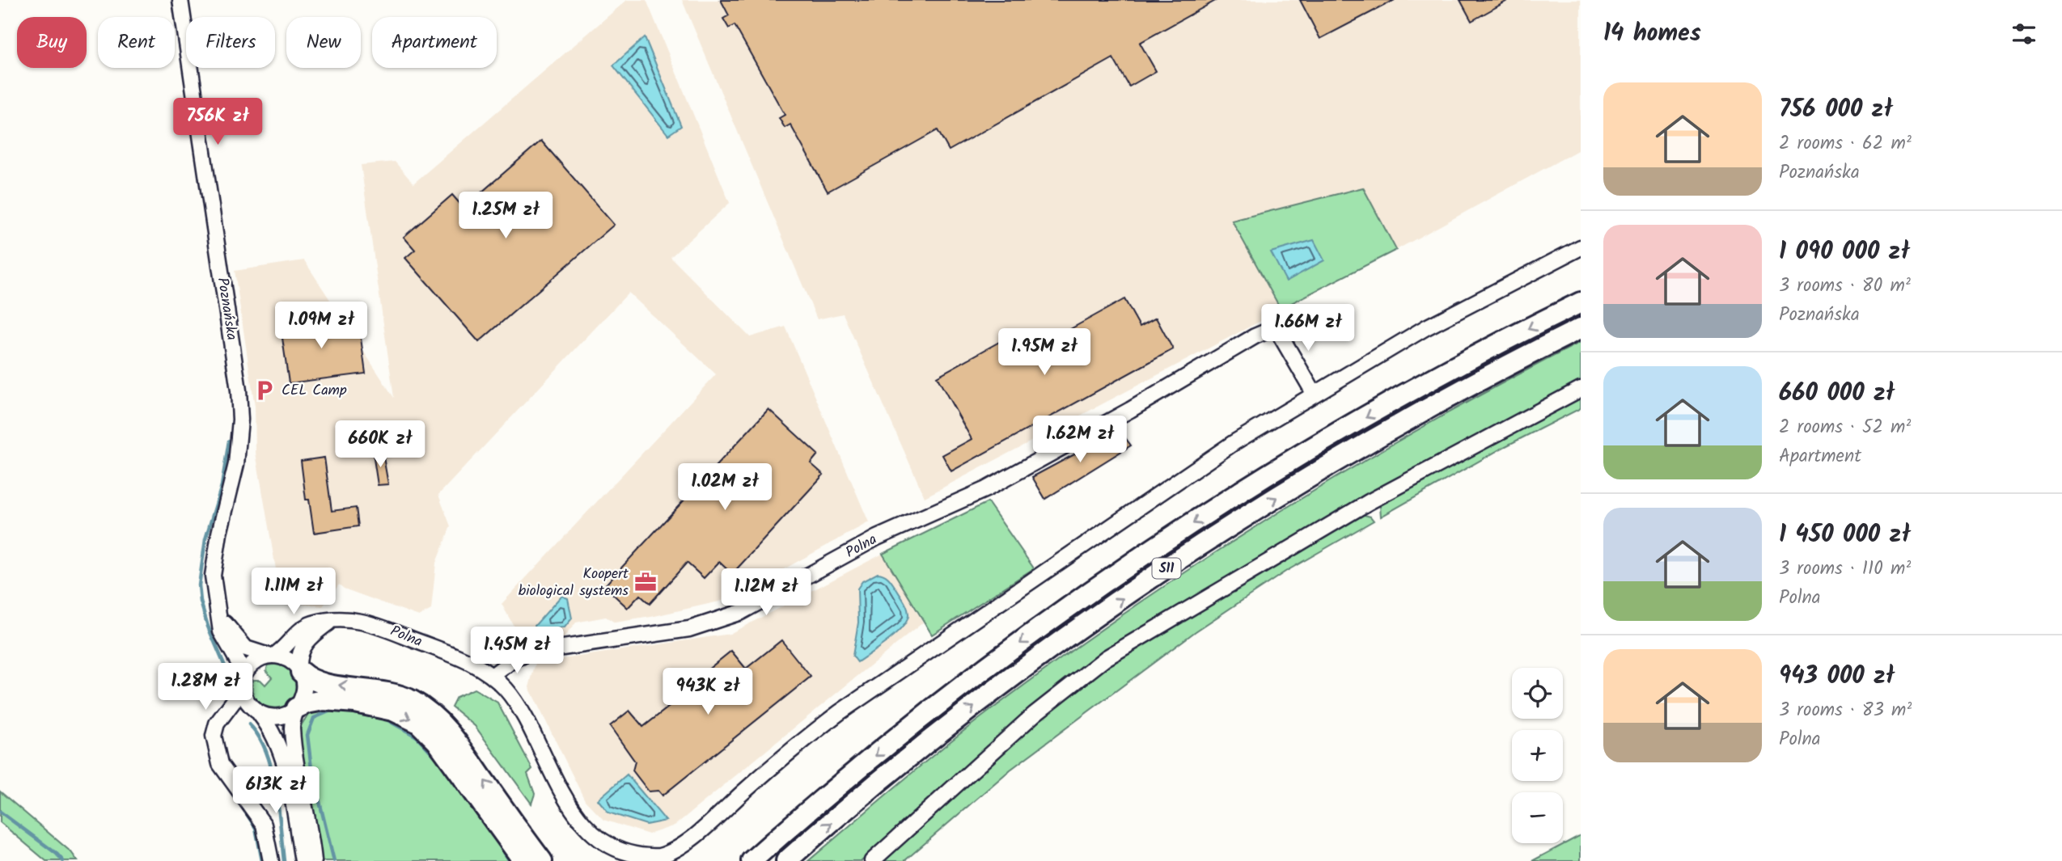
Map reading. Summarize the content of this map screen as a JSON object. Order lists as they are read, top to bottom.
{
  "streets": {
    "highway": ["S11"],
    "street": ["Poznańska", "Polna"]
  },
  "crossings": [
    ["Poznańska", "Polna"]
  ],
  "places": {
    "parking": ["CEL Camp"],
    "office": ["Koopert biological systems"]
  },
  "page": {
    "heading": "14 homes",
    "chip": [
      "Buy",
      "Rent",
      "Filters",
      "New",
      "Apartment"
    ],
    "list": [
      {
        "name": "756 000 zł",
        "note": "2 rooms · 62 m² · Poznańska"
      },
      {
        "name": "1 090 000 zł",
        "note": "3 rooms · 80 m² · Poznańska"
      },
      {
        "name": "660 000 zł",
        "note": "2 rooms · 52 m² · Apartment"
      },
      {
        "name": "1 450 000 zł",
        "note": "3 rooms · 110 m² · Polna"
      },
      {
        "name": "943 000 zł",
        "note": "3 rooms · 83 m² · Polna"
      }
    ],
    "price": [
      "756K zł",
      "1.25M zł",
      "1.09M zł",
      "1.66M zł",
      "1.95M zł",
      "1.62M zł",
      "660K zł",
      "1.02M zł",
      "1.11M zł",
      "1.12M zł",
      "1.45M zł",
      "1.28M zł",
      "943K zł",
      "613K zł"
    ],
    "map_buttons": ["+", "−"]
  }
}
